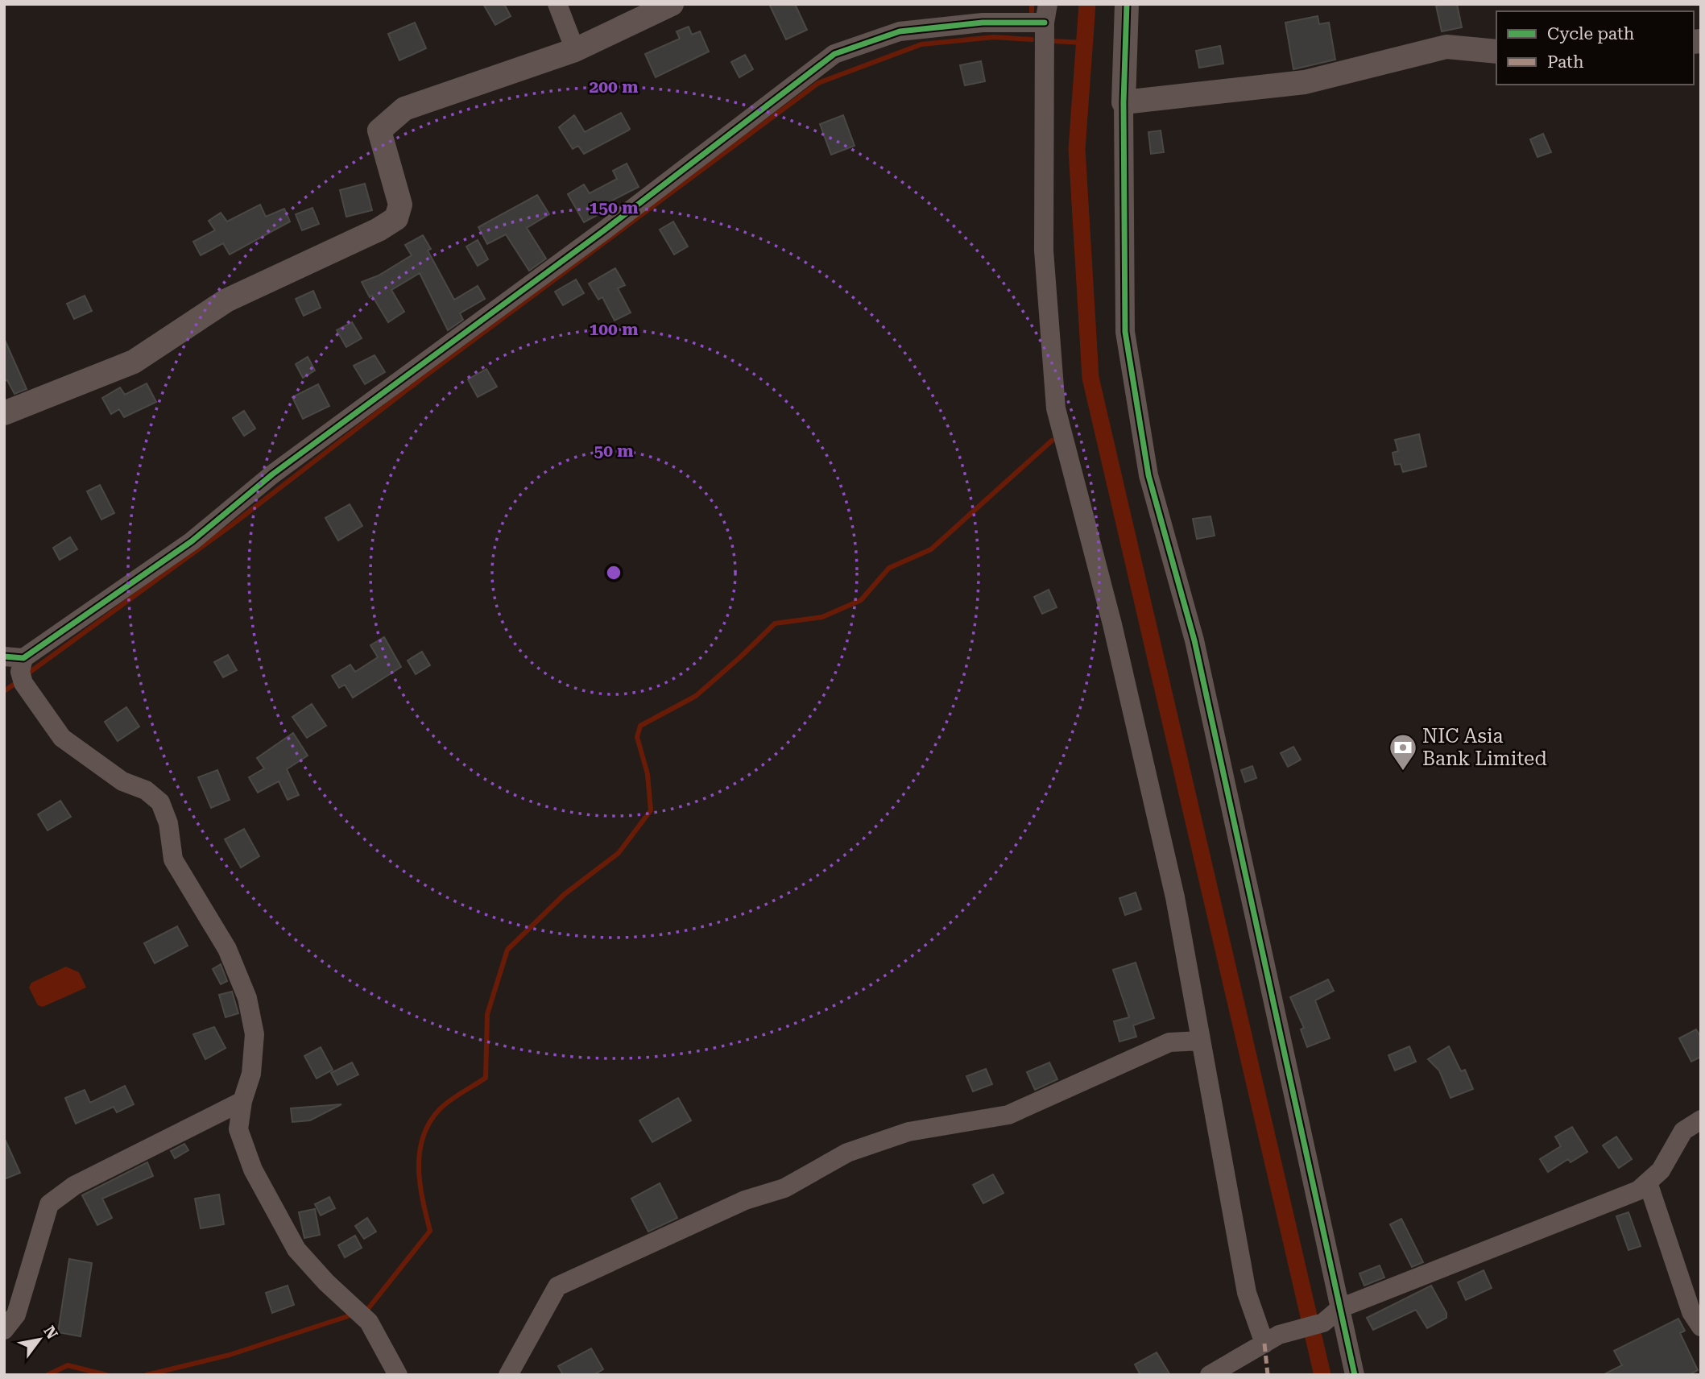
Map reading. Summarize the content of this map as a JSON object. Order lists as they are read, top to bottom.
{
  "places": {
    "bank": ["NIC Asia Bank Limited"]
  },
  "legend": ["Cycle path", "Path"],
  "north": "top right",
  "rings": [
    "200 m",
    "150 m",
    "100 m",
    "50 m"
  ]
}
